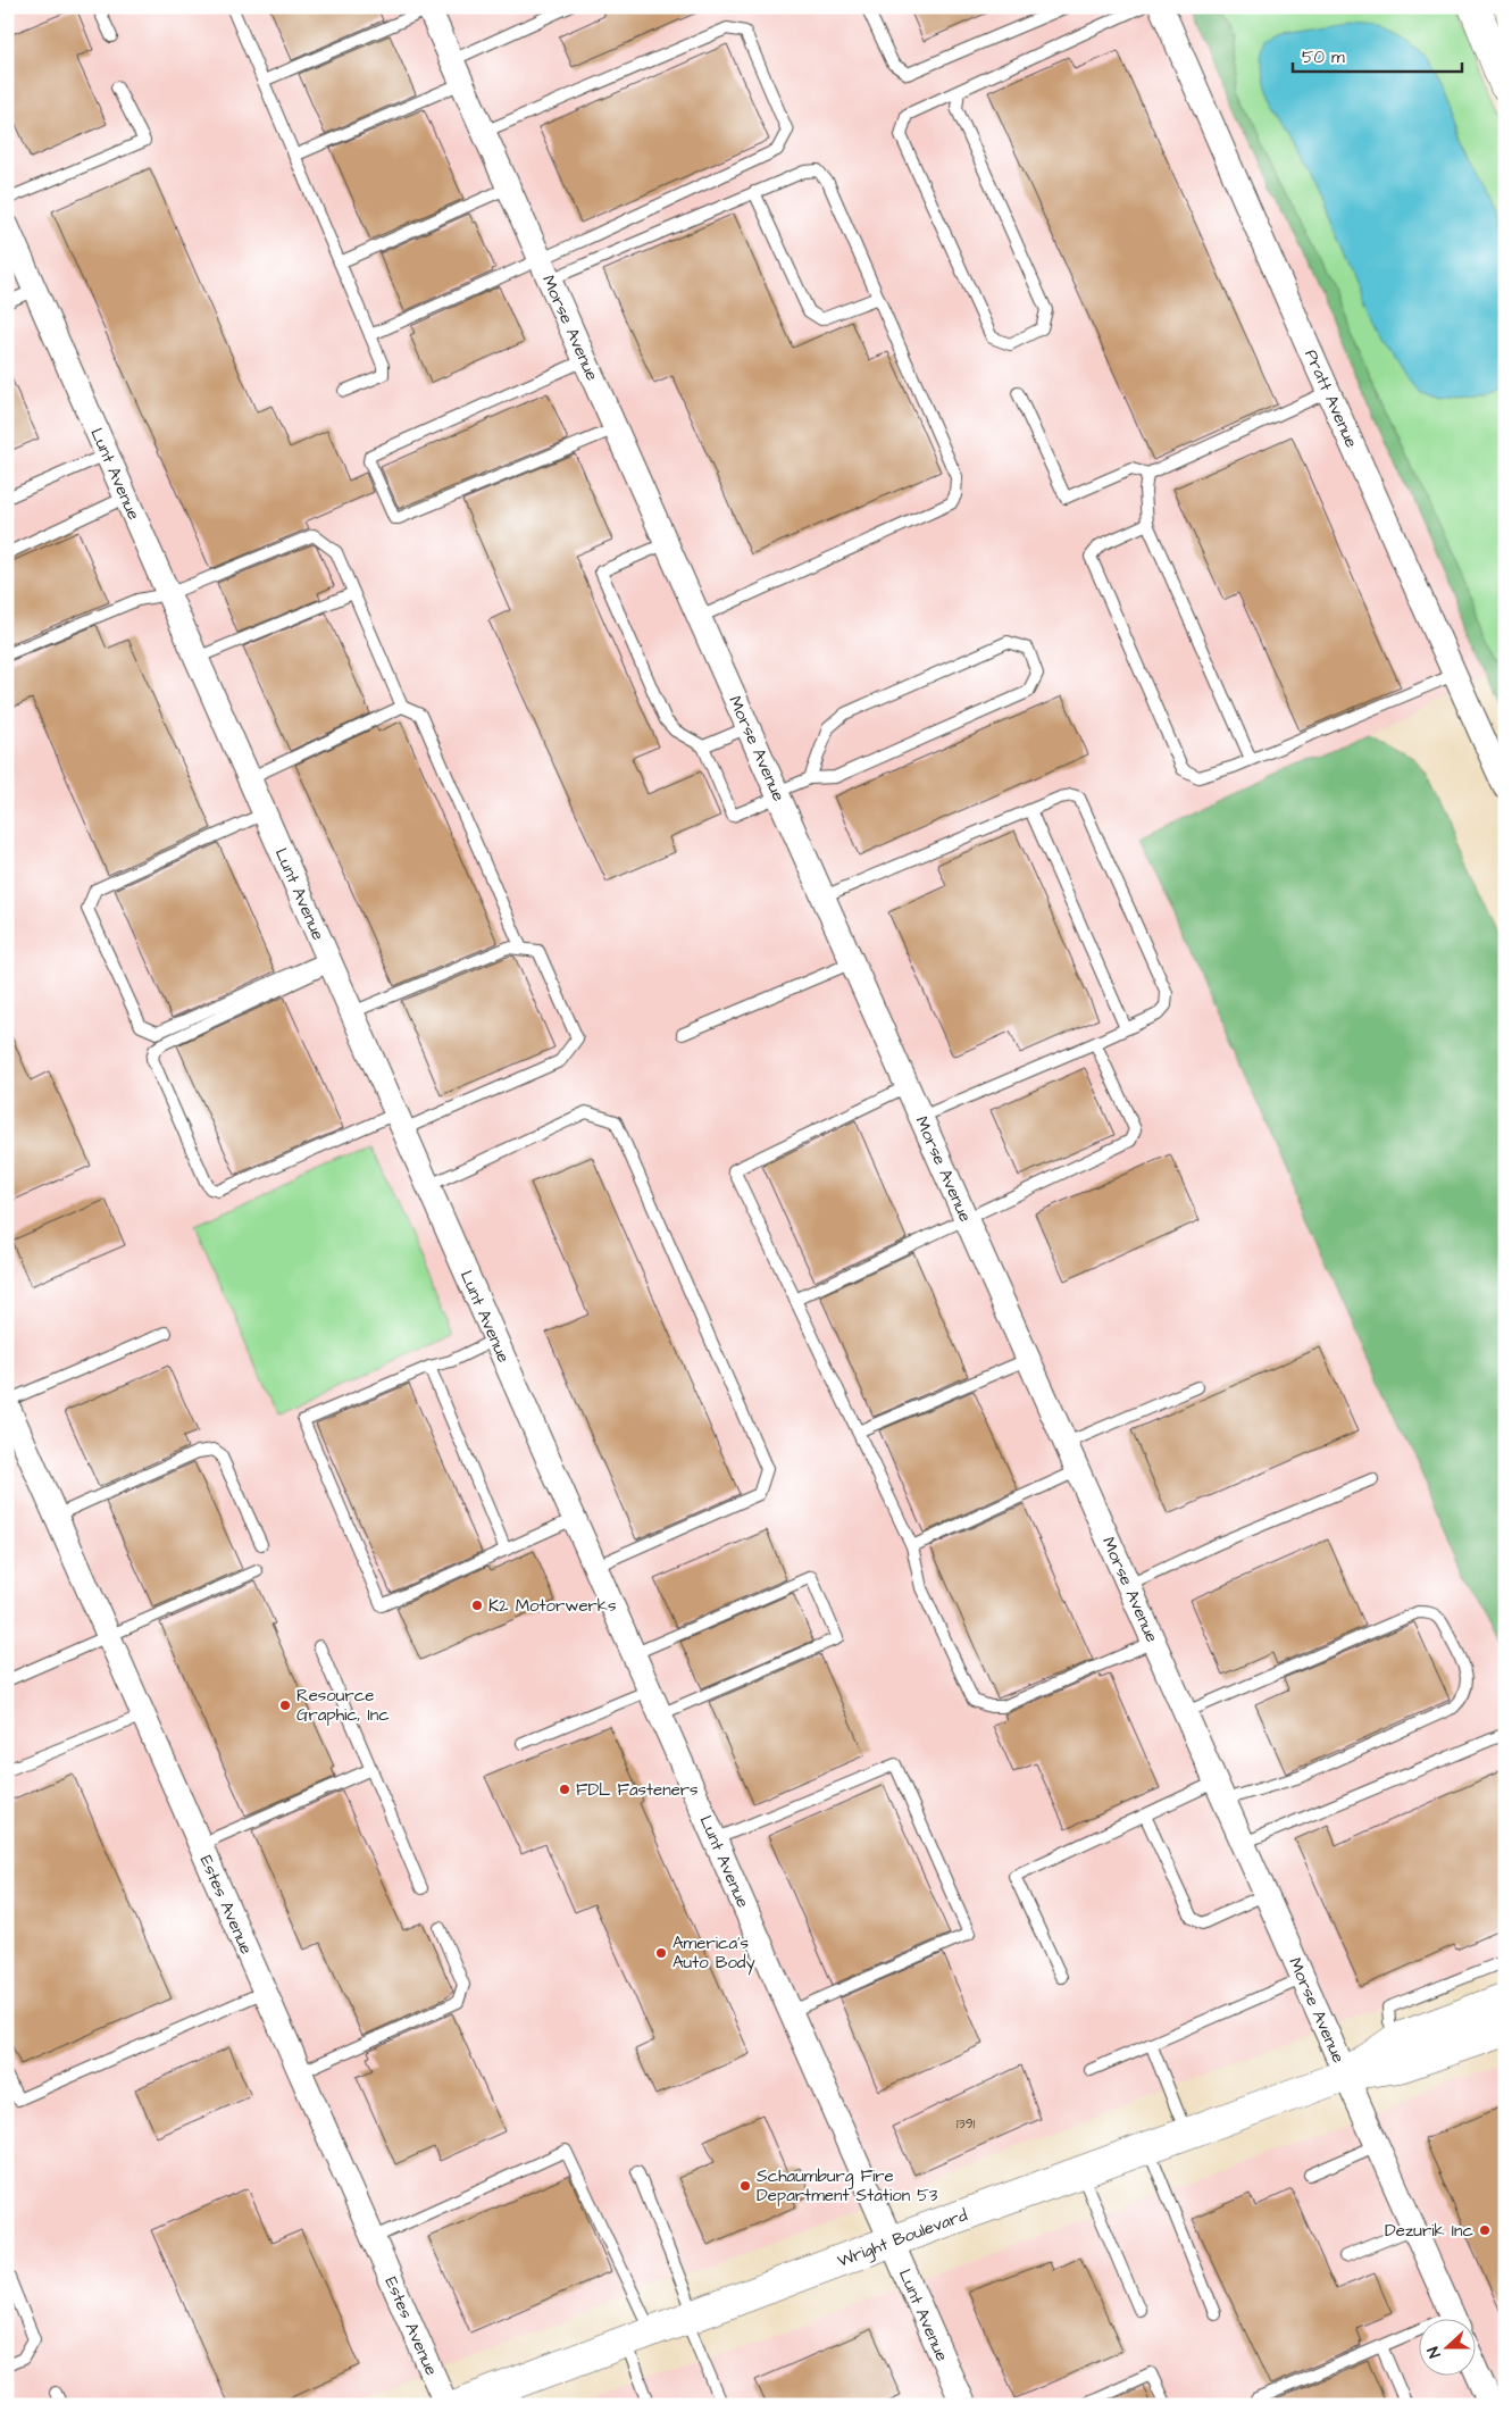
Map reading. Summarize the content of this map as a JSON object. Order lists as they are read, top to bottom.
{
  "streets": {
    "main road": ["Wright Boulevard"],
    "street": [
      "Morse Avenue",
      "Pratt Avenue",
      "Lunt Avenue",
      "Estes Avenue"
    ]
  },
  "crossings": [
    ["Morse Avenue", "Wright Boulevard"],
    ["Lunt Avenue", "Wright Boulevard"]
  ],
  "places": [
    "K2 Motorwerks",
    "Resource Graphic, Inc",
    "FDL Fasteners",
    "America's Auto Body",
    "Schaumburg Fire Department Station 53",
    "Dezurik Inc"
  ],
  "house_numbers": ["1391"],
  "scale_bar": "50 m",
  "north": "left"
}
